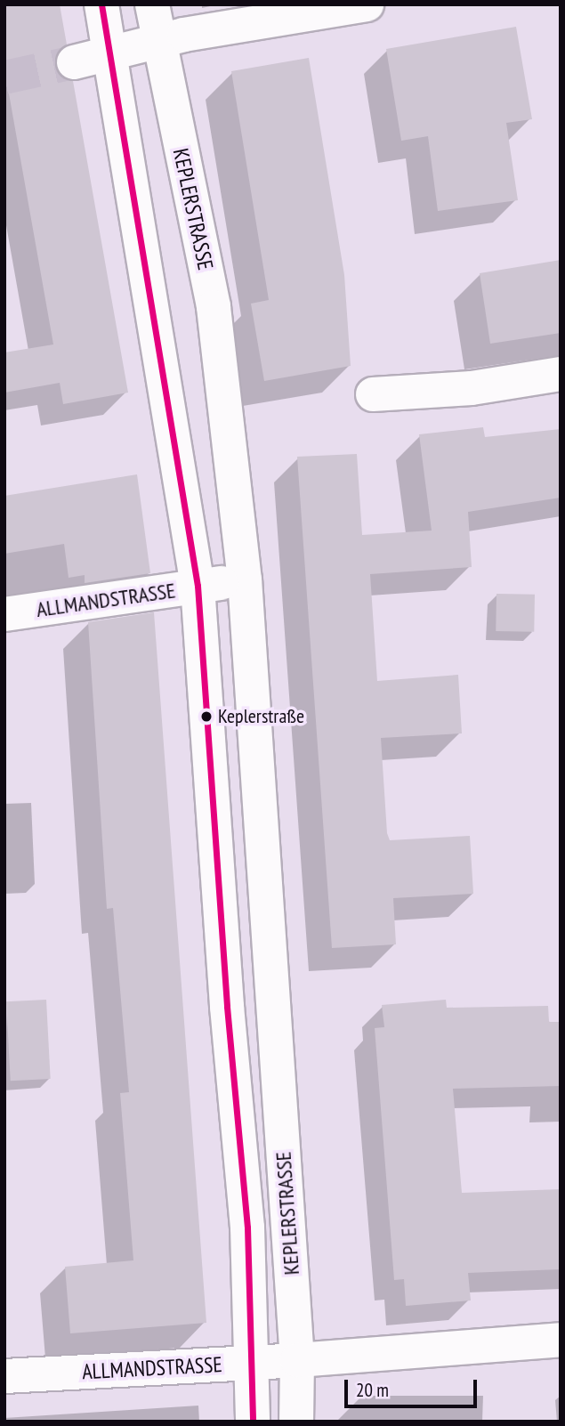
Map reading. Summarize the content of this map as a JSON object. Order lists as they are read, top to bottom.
{
  "streets": {
    "street": ["KEPLERSTRASSE", "ALLMANDSTRASSE"]
  },
  "crossings": [
    ["KEPLERSTRASSE", "ALLMANDSTRASSE"]
  ],
  "places": ["Keplerstraße"],
  "scale_bar": "20 m"
}
